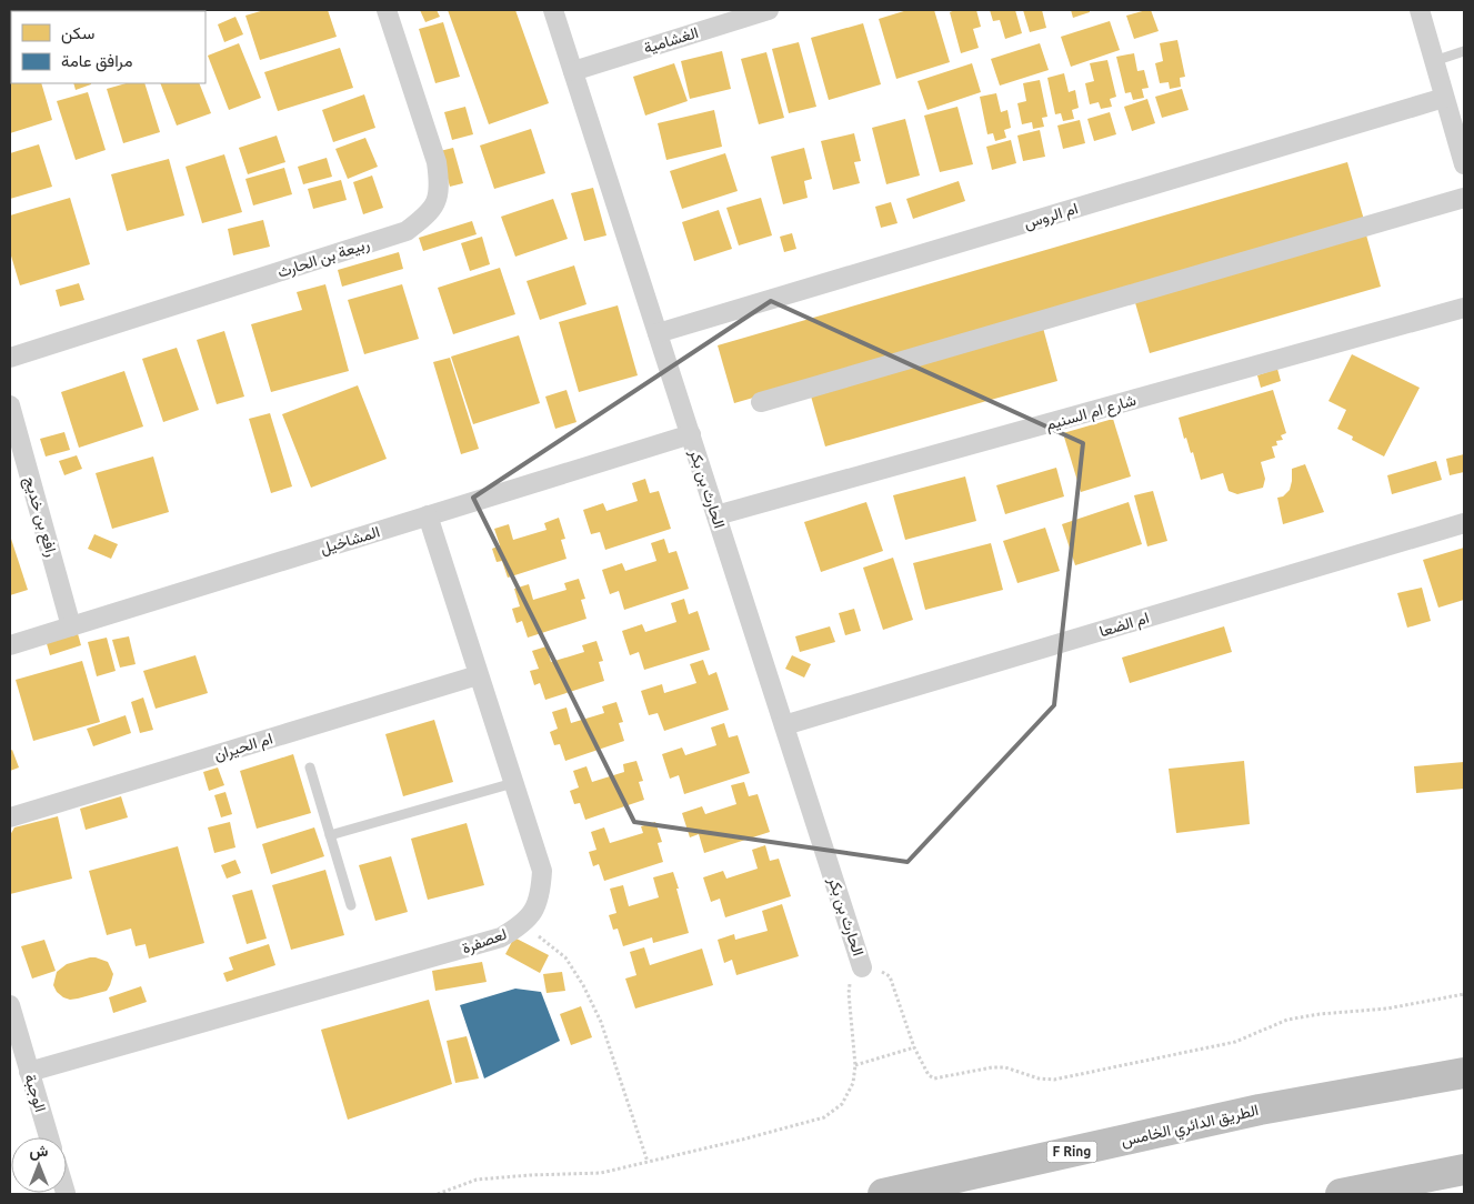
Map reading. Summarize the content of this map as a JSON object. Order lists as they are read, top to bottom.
{
  "streets": {
    "highway": ["الطريق الدائري الخامس", "F Ring"],
    "street": [
      "الغشامية",
      "ام الروس",
      "ربيعة بن الحارث",
      "شارع ام السنيم",
      "الحارث بن بكر",
      "رافع بن خديج",
      "المشاخيل",
      "ام الضعا",
      "ام الحيران",
      "لعصفرة",
      "الوجبة"
    ]
  },
  "crossings": [
    ["الغشامية", "الحارث بن بكر"],
    ["ام الروس", "الحارث بن بكر"],
    ["شارع ام السنيم", "الحارث بن بكر"],
    ["الحارث بن بكر", "المشاخيل"],
    ["الحارث بن بكر", "ام الضعا"],
    ["رافع بن خديج", "المشاخيل"],
    ["المشاخيل", "لعصفرة"],
    ["ام الحيران", "لعصفرة"],
    ["لعصفرة", "الوجبة"]
  ],
  "legend": ["سكن", "مرافق عامة"],
  "north": "top"
}
